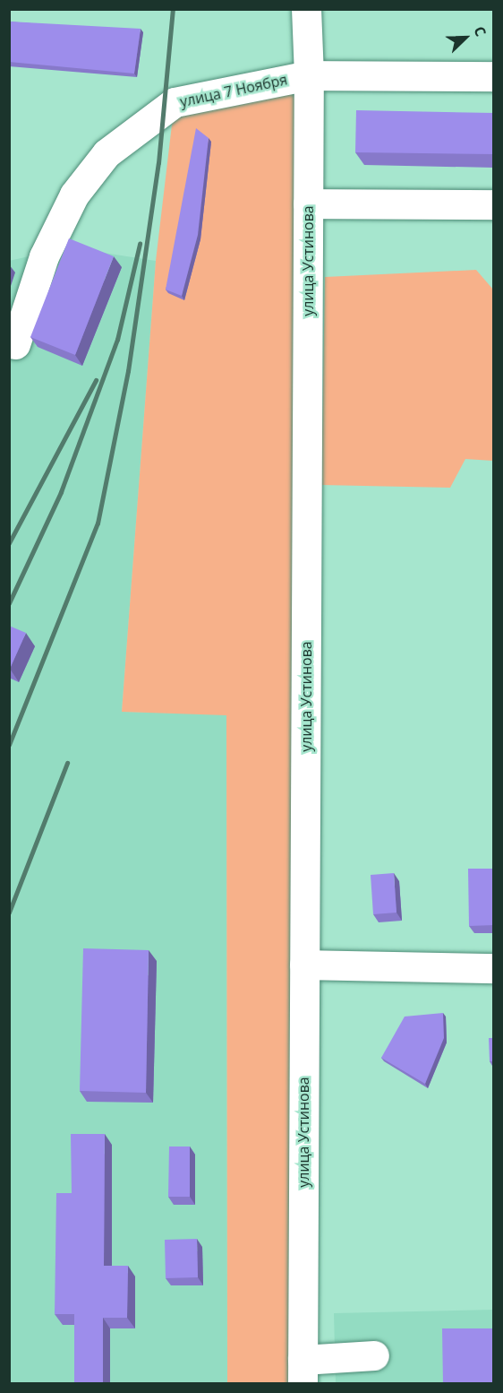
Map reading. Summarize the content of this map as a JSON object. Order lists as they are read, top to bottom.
{
  "streets": {
    "street": ["улица 7 Ноября", "улица Устинова"]
  },
  "crossings": [
    ["улица 7 Ноября", "улица Устинова"]
  ],
  "north": "top right"
}
